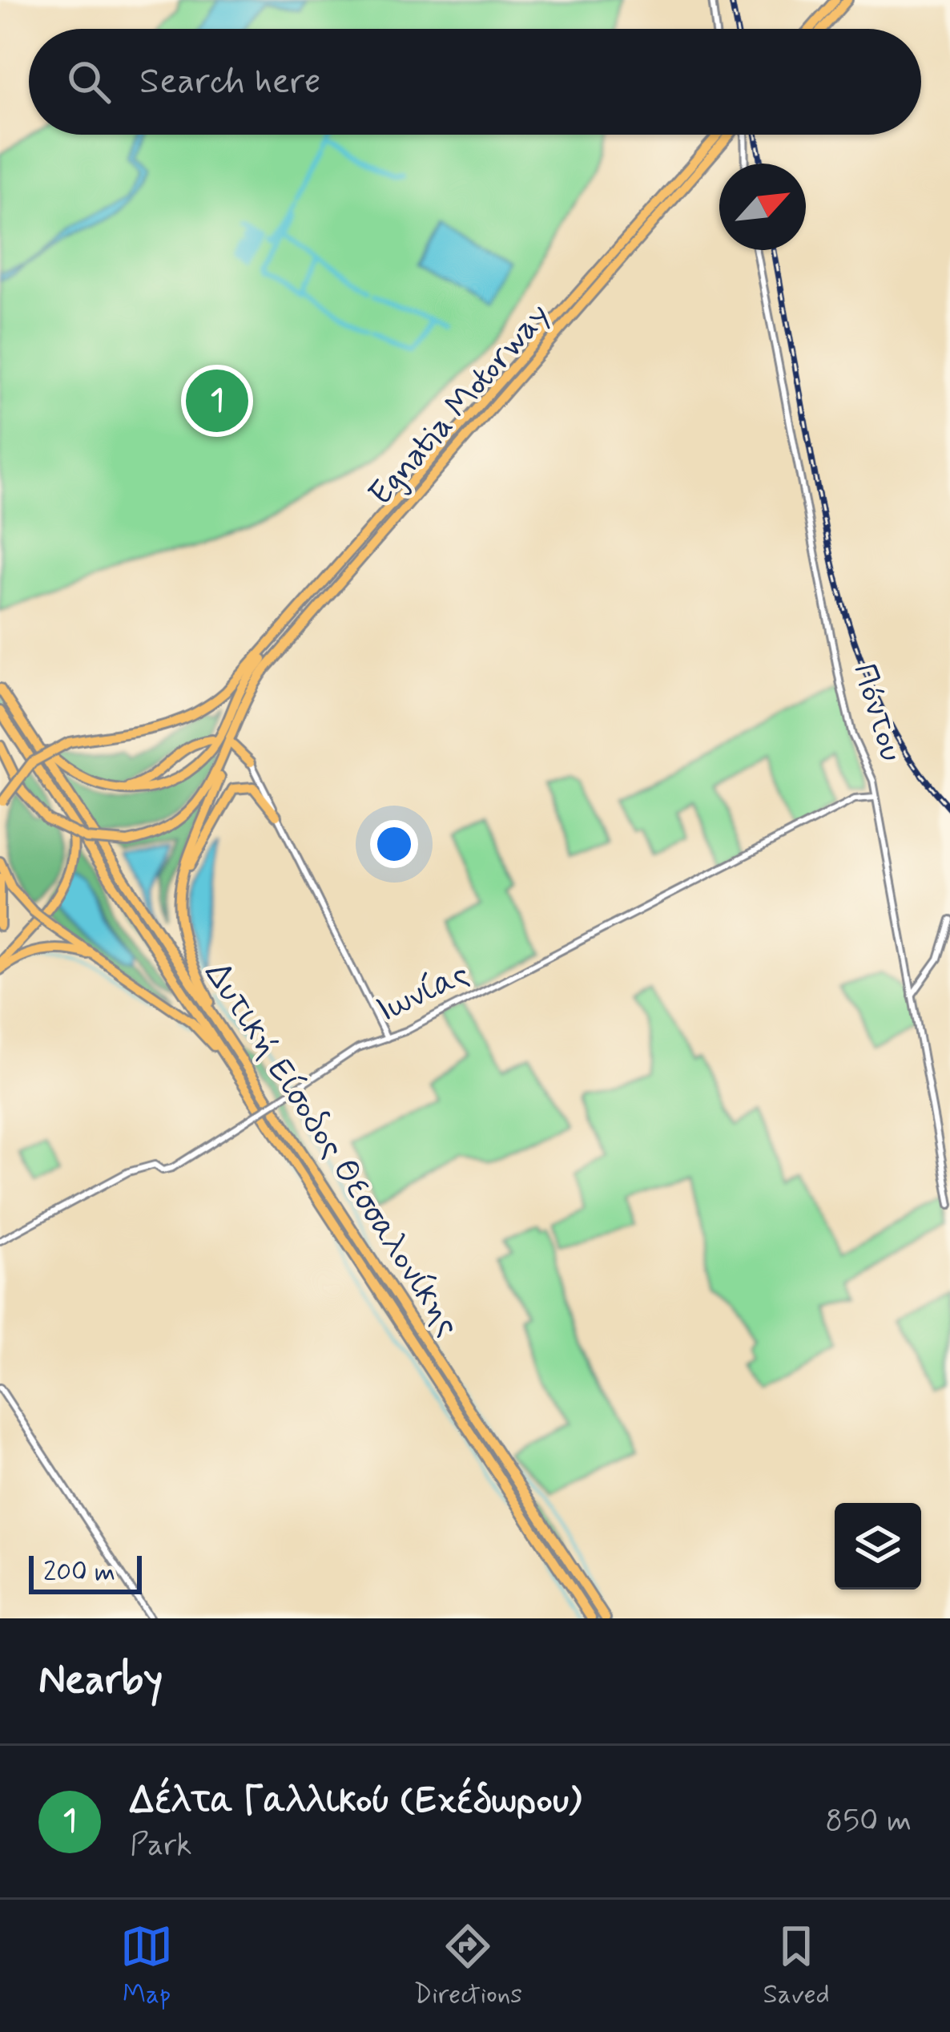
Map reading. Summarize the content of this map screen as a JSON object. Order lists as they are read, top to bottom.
{
  "streets": {
    "highway": ["Egnatia Motorway", "Δυτική Είσοδος Θεσσαλονίκης"],
    "street": ["Πόντου", "Ιωνίας"]
  },
  "crossings": [
    ["Πόντου", "Ιωνίας"]
  ],
  "scale_bar": "200 m",
  "north": "top right",
  "page": {
    "search": "Search here",
    "pins": "1",
    "scale": "200 m",
    "heading": "Nearby",
    "list": [
      {
        "mark": "1",
        "name": "Δέλτα Γαλλικού (Εχέδωρου)",
        "note": "Park",
        "value": "850 m"
      }
    ],
    "nav": ["Map", "Directions", "Saved"]
  }
}
